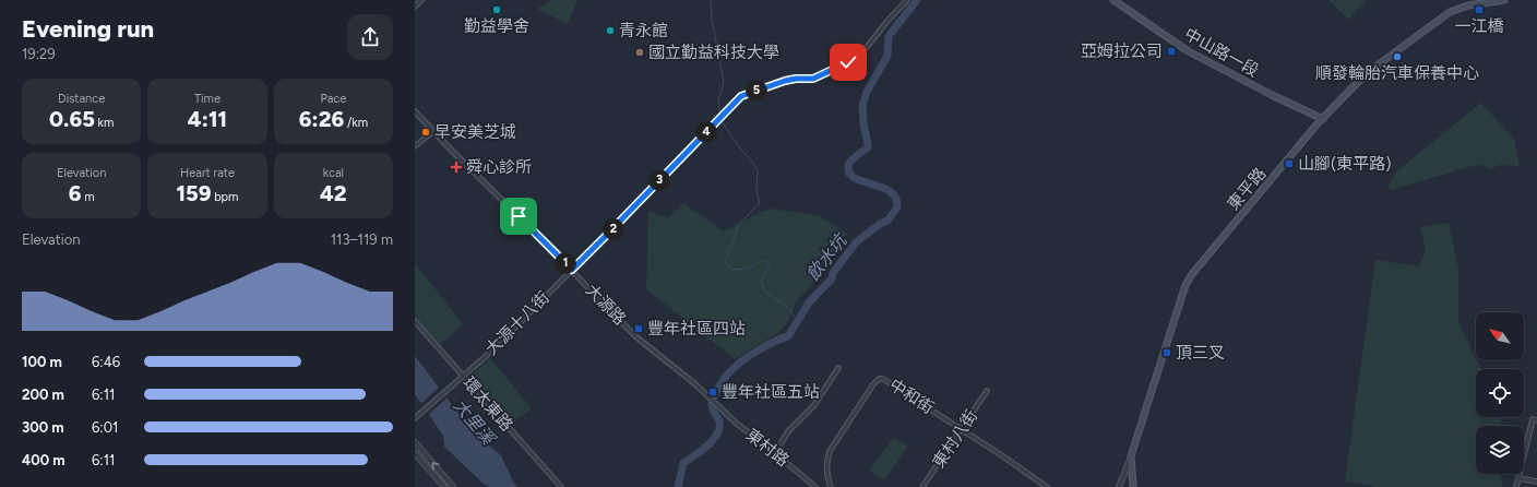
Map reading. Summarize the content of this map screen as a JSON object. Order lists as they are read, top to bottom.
{
  "streets": {
    "main road": ["中山路一段", "東平路"],
    "street": [
      "大源路",
      "大源十八街",
      "中和街",
      "環太東路",
      "東村八街",
      "東村路"
    ]
  },
  "crossings": [
    ["中山路一段", "東平路"],
    ["大源路", "大源十八街"],
    ["大源路", "東村路"],
    ["大源十八街", "環太東路"],
    ["中和街", "東村八街"]
  ],
  "water": ["飲水坑", "大里溪"],
  "places": {
    "other": [
      "勤益學舍",
      "青永館",
      "國立勤益科技大學",
      "順發輪胎汽車保養中心",
      "早安美芝城"
    ],
    "transit": [
      "一江橋",
      "亞姆拉公司",
      "山腳(東平路)",
      "豐年社區四站",
      "頂三叉",
      "豐年社區五站"
    ],
    "health": ["舜心診所"]
  },
  "north": "top left",
  "page": {
    "heading": ["Evening run", "19:29"],
    "stats": [
      ["Distance", "0.65 km"],
      ["Time", "4:11"],
      ["Pace", "6:26 /km"],
      ["Elevation", "6 m"],
      ["Heart rate", "159 bpm"],
      ["kcal", "42"]
    ],
    "pins": [
      "5",
      "4",
      "3",
      "2",
      "1"
    ],
    "chart": ["Elevation", "113–119 m"],
    "list": [
      {
        "name": "100 m",
        "note": "6:46"
      },
      {
        "name": "200 m",
        "note": "6:11"
      },
      {
        "name": "300 m",
        "note": "6:01"
      },
      {
        "name": "400 m",
        "note": "6:11"
      }
    ]
  }
}
